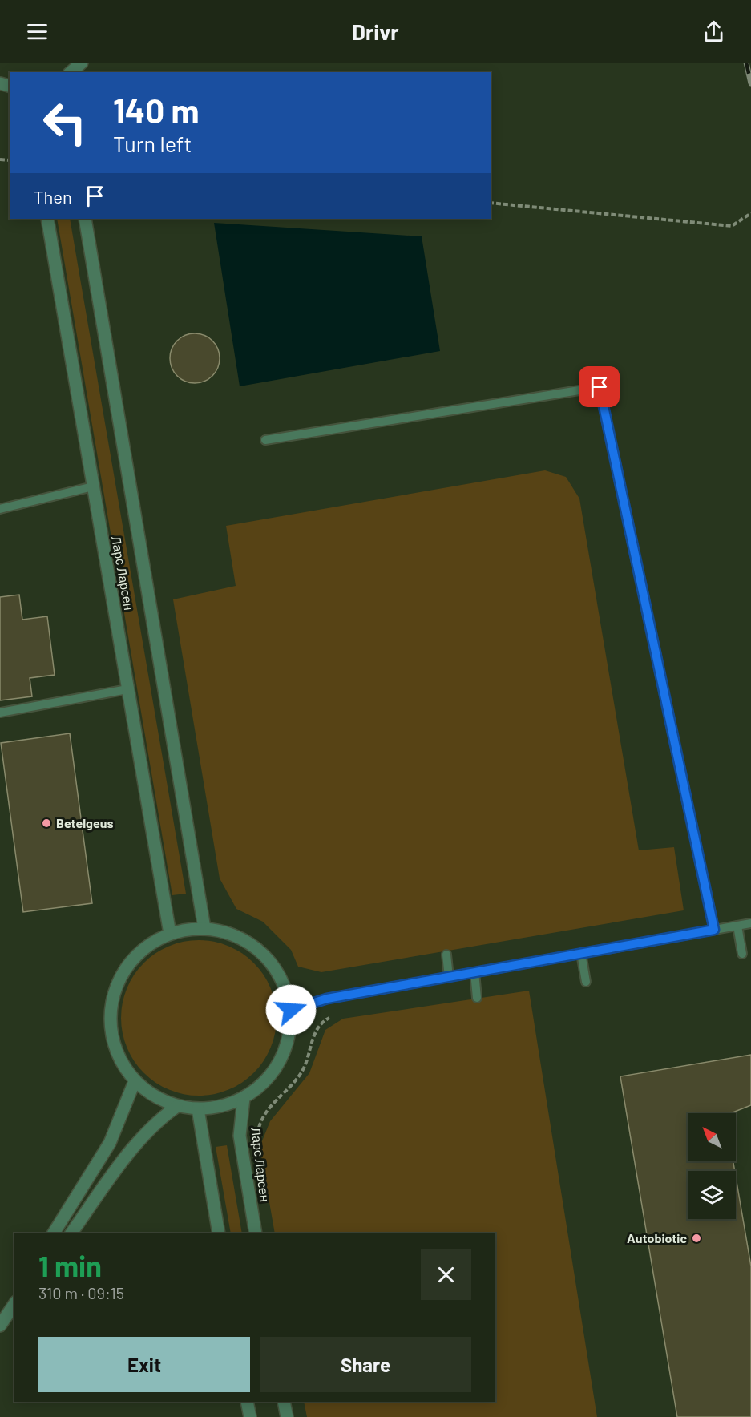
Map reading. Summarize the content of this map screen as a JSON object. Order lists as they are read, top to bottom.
{
  "streets": {
    "street": ["Ларс Ларсен"]
  },
  "places": ["Betelgeus", "Autobiotic"],
  "north": "top left",
  "page": {
    "header": "Drivr",
    "turn": ["140 m", "Turn left"],
    "then": "Then",
    "heading": ["1 min", "310 m · 09:15"],
    "buttons": ["Exit", "Share"]
  }
}
